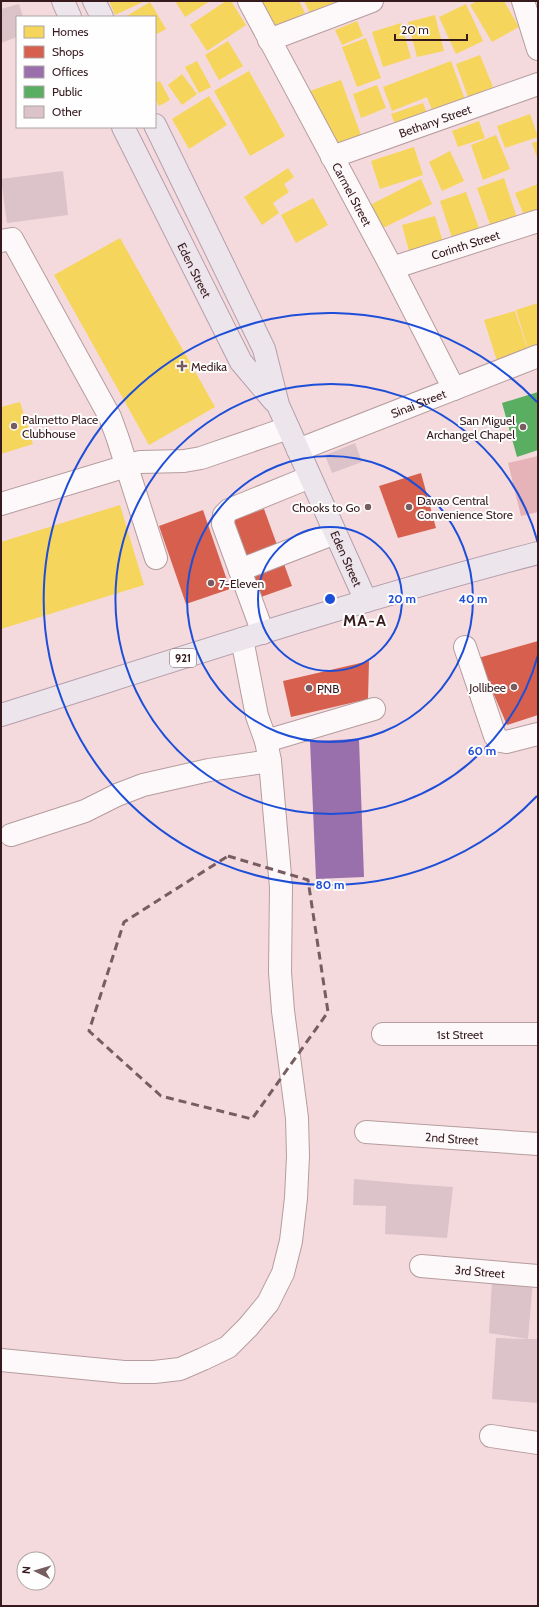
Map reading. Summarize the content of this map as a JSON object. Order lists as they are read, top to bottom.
{
  "streets": {
    "main road": ["Eden Street", "921"],
    "street": [
      "Bethany Street",
      "Carmel Street",
      "Corinth Street",
      "Sinai Street",
      "1st Street",
      "2nd Street",
      "3rd Street"
    ]
  },
  "crossings": [
    ["Bethany Street", "Carmel Street"],
    ["Carmel Street", "Corinth Street"],
    ["Carmel Street", "Sinai Street"],
    ["Eden Street", "Sinai Street"],
    ["Eden Street", "921"]
  ],
  "districts": ["MA-A"],
  "places": {
    "health": ["Medika"],
    "other": [
      "Palmetto Place Clubhouse",
      "San Miguel Archangel Chapel",
      "Chooks to Go",
      "Davao Central Convenience Store",
      "7-Eleven",
      "Jollibee",
      "PNB"
    ]
  },
  "legend": [
    "Homes",
    "Shops",
    "Offices",
    "Public",
    "Other"
  ],
  "scale_bar": "20 m",
  "north": "left",
  "rings": [
    "20 m",
    "40 m",
    "60 m",
    "80 m"
  ]
}
